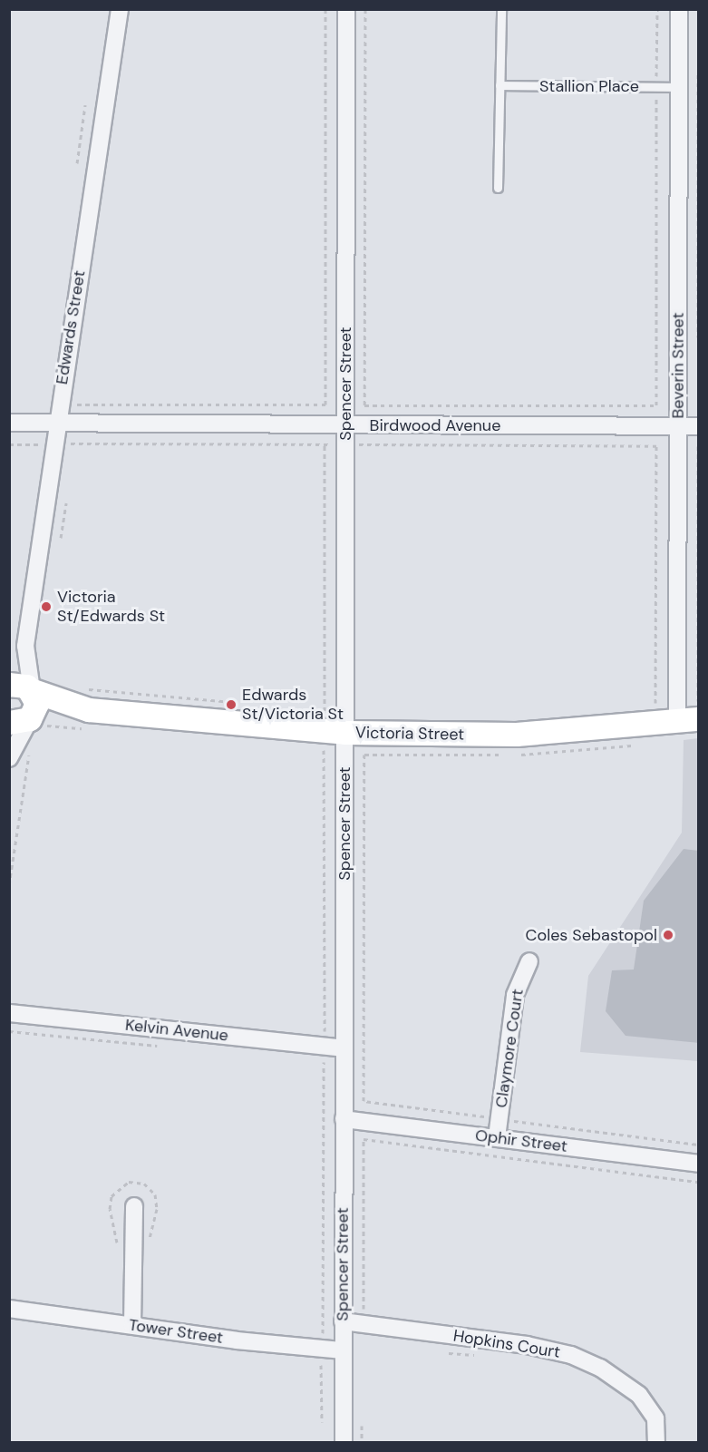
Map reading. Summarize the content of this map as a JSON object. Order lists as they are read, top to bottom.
{
  "streets": {
    "street": [
      "Edwards Street",
      "Beverin Street",
      "Spencer Street",
      "Birdwood Avenue",
      "Victoria Street",
      "Kelvin Avenue",
      "Claymore Court",
      "Ophir Street",
      "Tower Street",
      "Hopkins Court"
    ],
    "lane": ["Stallion Place"]
  },
  "crossings": [
    ["Stallion Place", "Beverin Street"],
    ["Edwards Street", "Birdwood Avenue"],
    ["Edwards Street", "Victoria Street"],
    ["Beverin Street", "Birdwood Avenue"],
    ["Beverin Street", "Victoria Street"],
    ["Spencer Street", "Birdwood Avenue"],
    ["Spencer Street", "Victoria Street"],
    ["Spencer Street", "Kelvin Avenue"],
    ["Spencer Street", "Ophir Street"],
    ["Spencer Street", "Tower Street"],
    ["Spencer Street", "Hopkins Court"],
    ["Claymore Court", "Ophir Street"]
  ],
  "places": ["Victoria St/Edwards St", "Edwards St/Victoria St", "Coles Sebastopol"]
}
